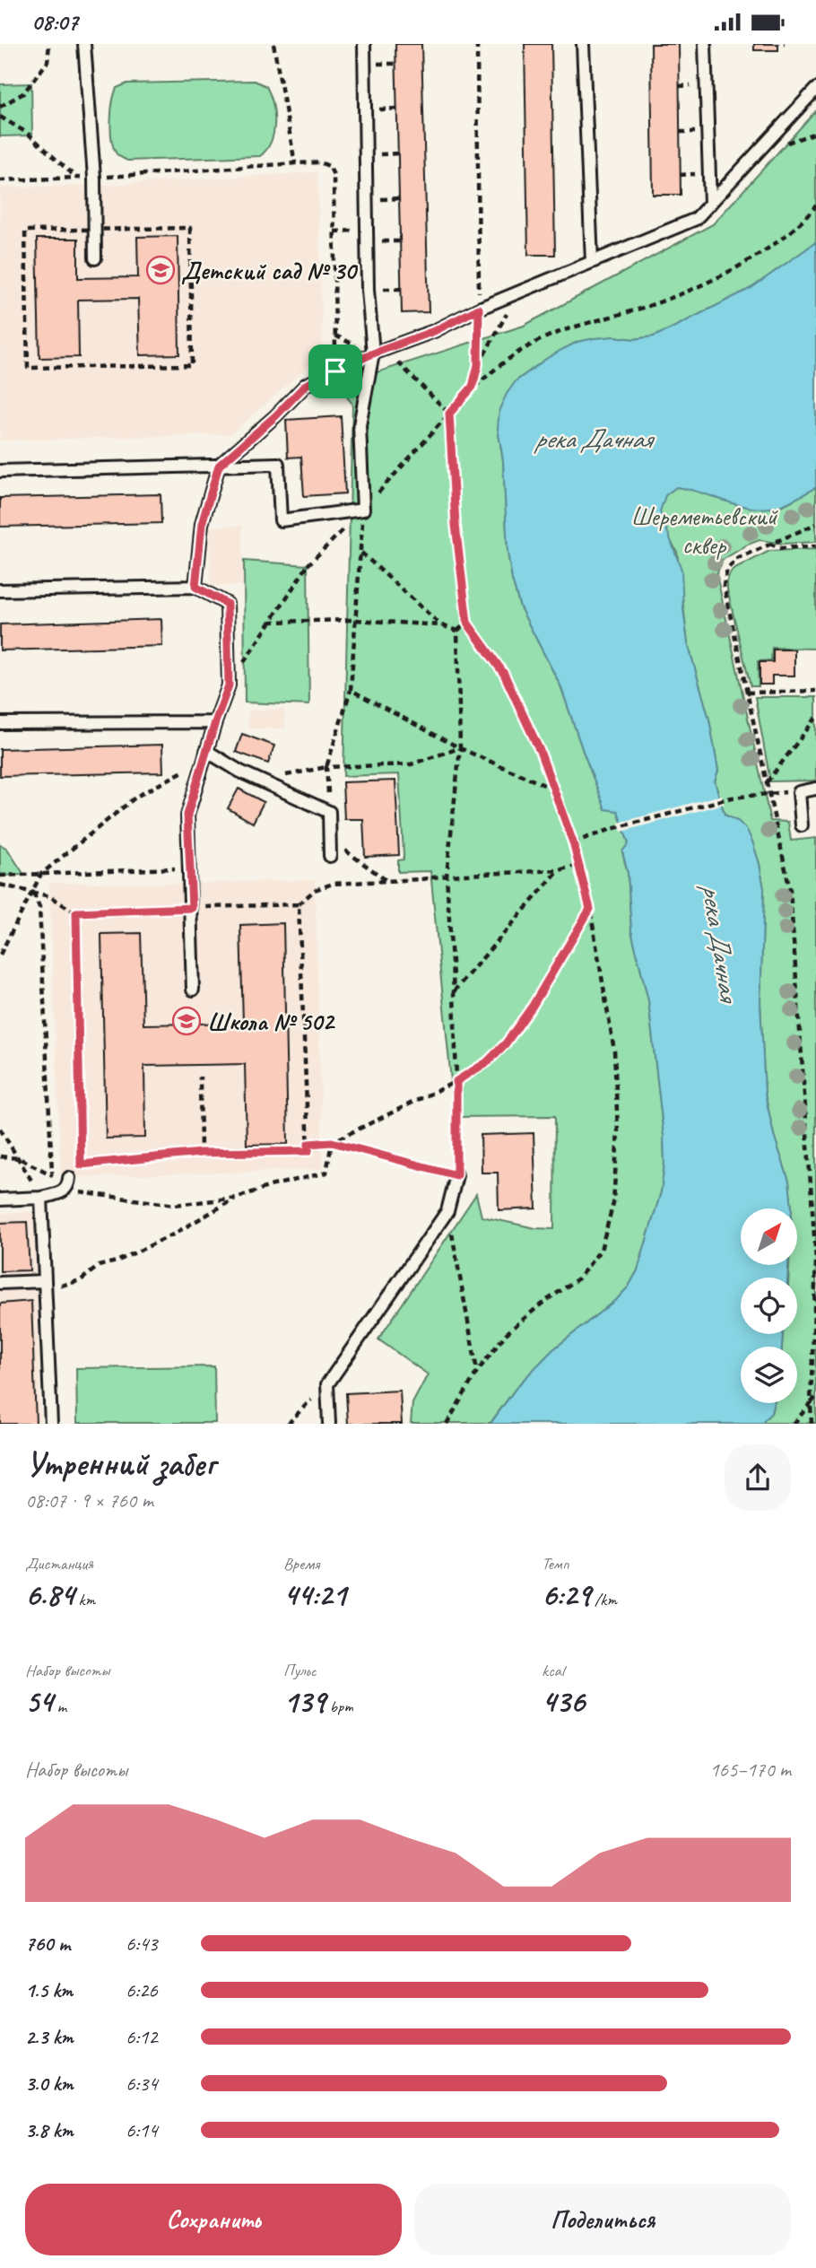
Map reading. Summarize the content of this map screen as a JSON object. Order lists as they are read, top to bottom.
{
  "water": ["река Дачная"],
  "parks": ["Шереметьевский сквер"],
  "places": {
    "school or university": ["Детский сад № 30", "Школа № 502"]
  },
  "north": "top right",
  "page": {
    "status": "08:07",
    "heading": ["Утренний забег", "08:07 · 9 × 760 m"],
    "stats": [
      ["Дистанция", "6.84 km"],
      ["Время", "44:21"],
      ["Темп", "6:29 /km"],
      ["Набор высоты", "54 m"],
      ["Пульс", "139 bpm"],
      ["kcal", "436"]
    ],
    "chart": ["Набор высоты", "165–170 m"],
    "list": [
      {
        "name": "760 m",
        "note": "6:43"
      },
      {
        "name": "1.5 km",
        "note": "6:26"
      },
      {
        "name": "2.3 km",
        "note": "6:12"
      },
      {
        "name": "3.0 km",
        "note": "6:34"
      },
      {
        "name": "3.8 km",
        "note": "6:14"
      }
    ],
    "buttons": ["Сохранить", "Поделиться"]
  }
}
